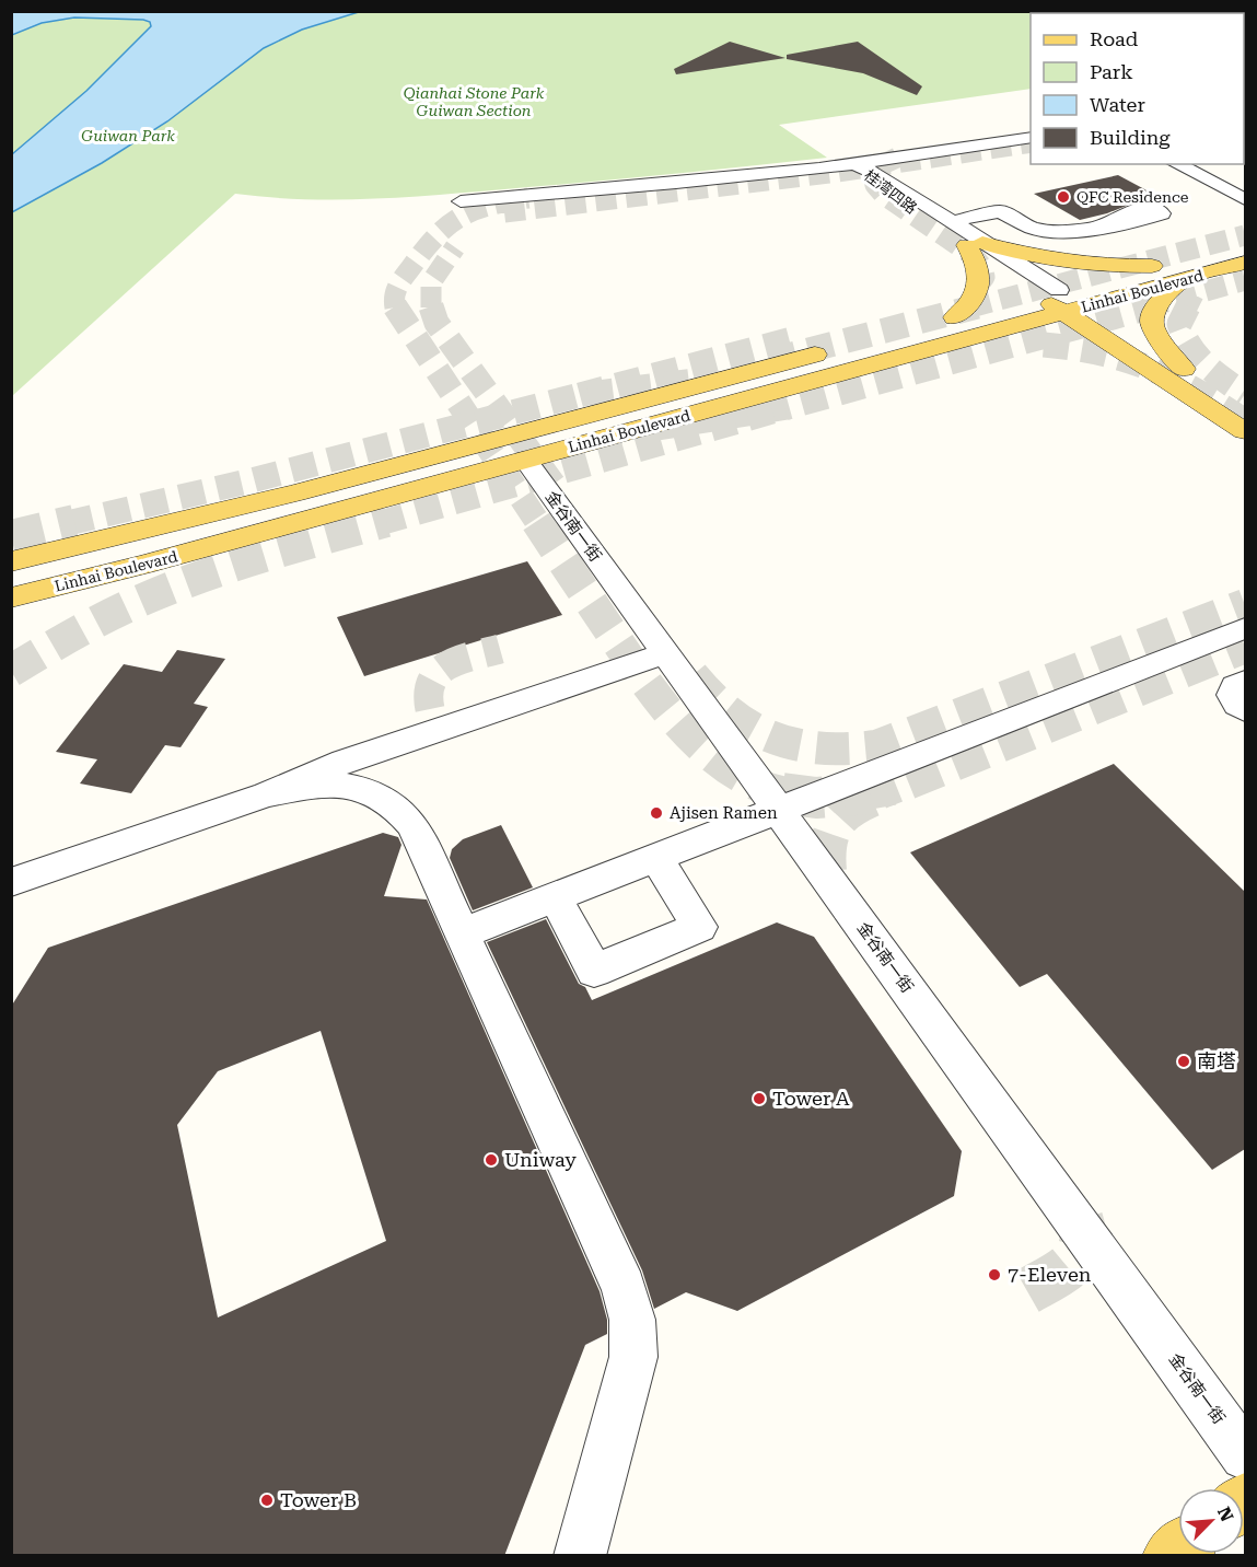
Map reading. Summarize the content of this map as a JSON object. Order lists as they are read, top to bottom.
{
  "streets": {
    "main road": ["桂湾四路", "Linhai Boulevard"],
    "street": ["金谷南一街"]
  },
  "crossings": [
    ["桂湾四路", "Linhai Boulevard"],
    ["Linhai Boulevard", "金谷南一街"]
  ],
  "parks": ["Qianhai Stone Park Guiwan Section", "Guiwan Park"],
  "places": [
    "QFC Residence",
    "Ajisen Ramen",
    "南塔",
    "Tower A",
    "Uniway",
    "7-Eleven",
    "Tower B"
  ],
  "legend": [
    "Road",
    "Park",
    "Water",
    "Building"
  ],
  "north": "top right"
}
